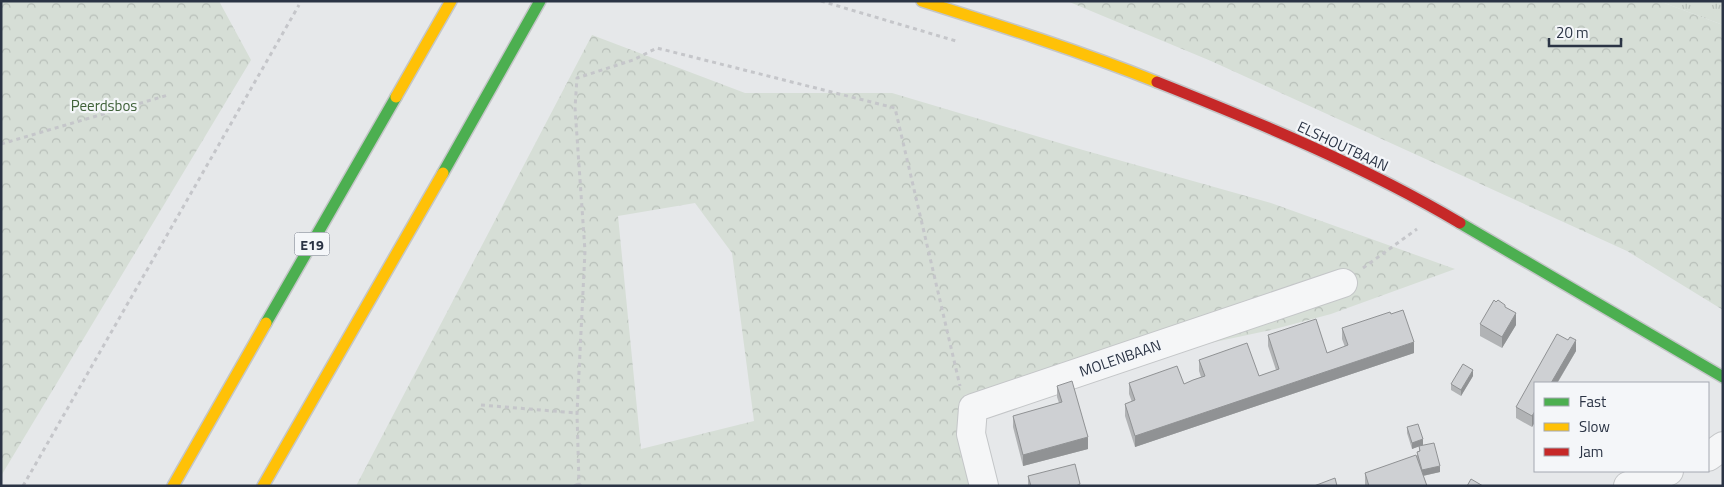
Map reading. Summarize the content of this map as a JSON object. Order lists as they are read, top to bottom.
{
  "streets": {
    "main road": ["ELSHOUTBAAN", "E19"],
    "street": ["MOLENBAAN"]
  },
  "parks": ["Peerdsbos"],
  "legend": ["Fast", "Slow", "Jam"],
  "scale_bar": "20 m"
}
